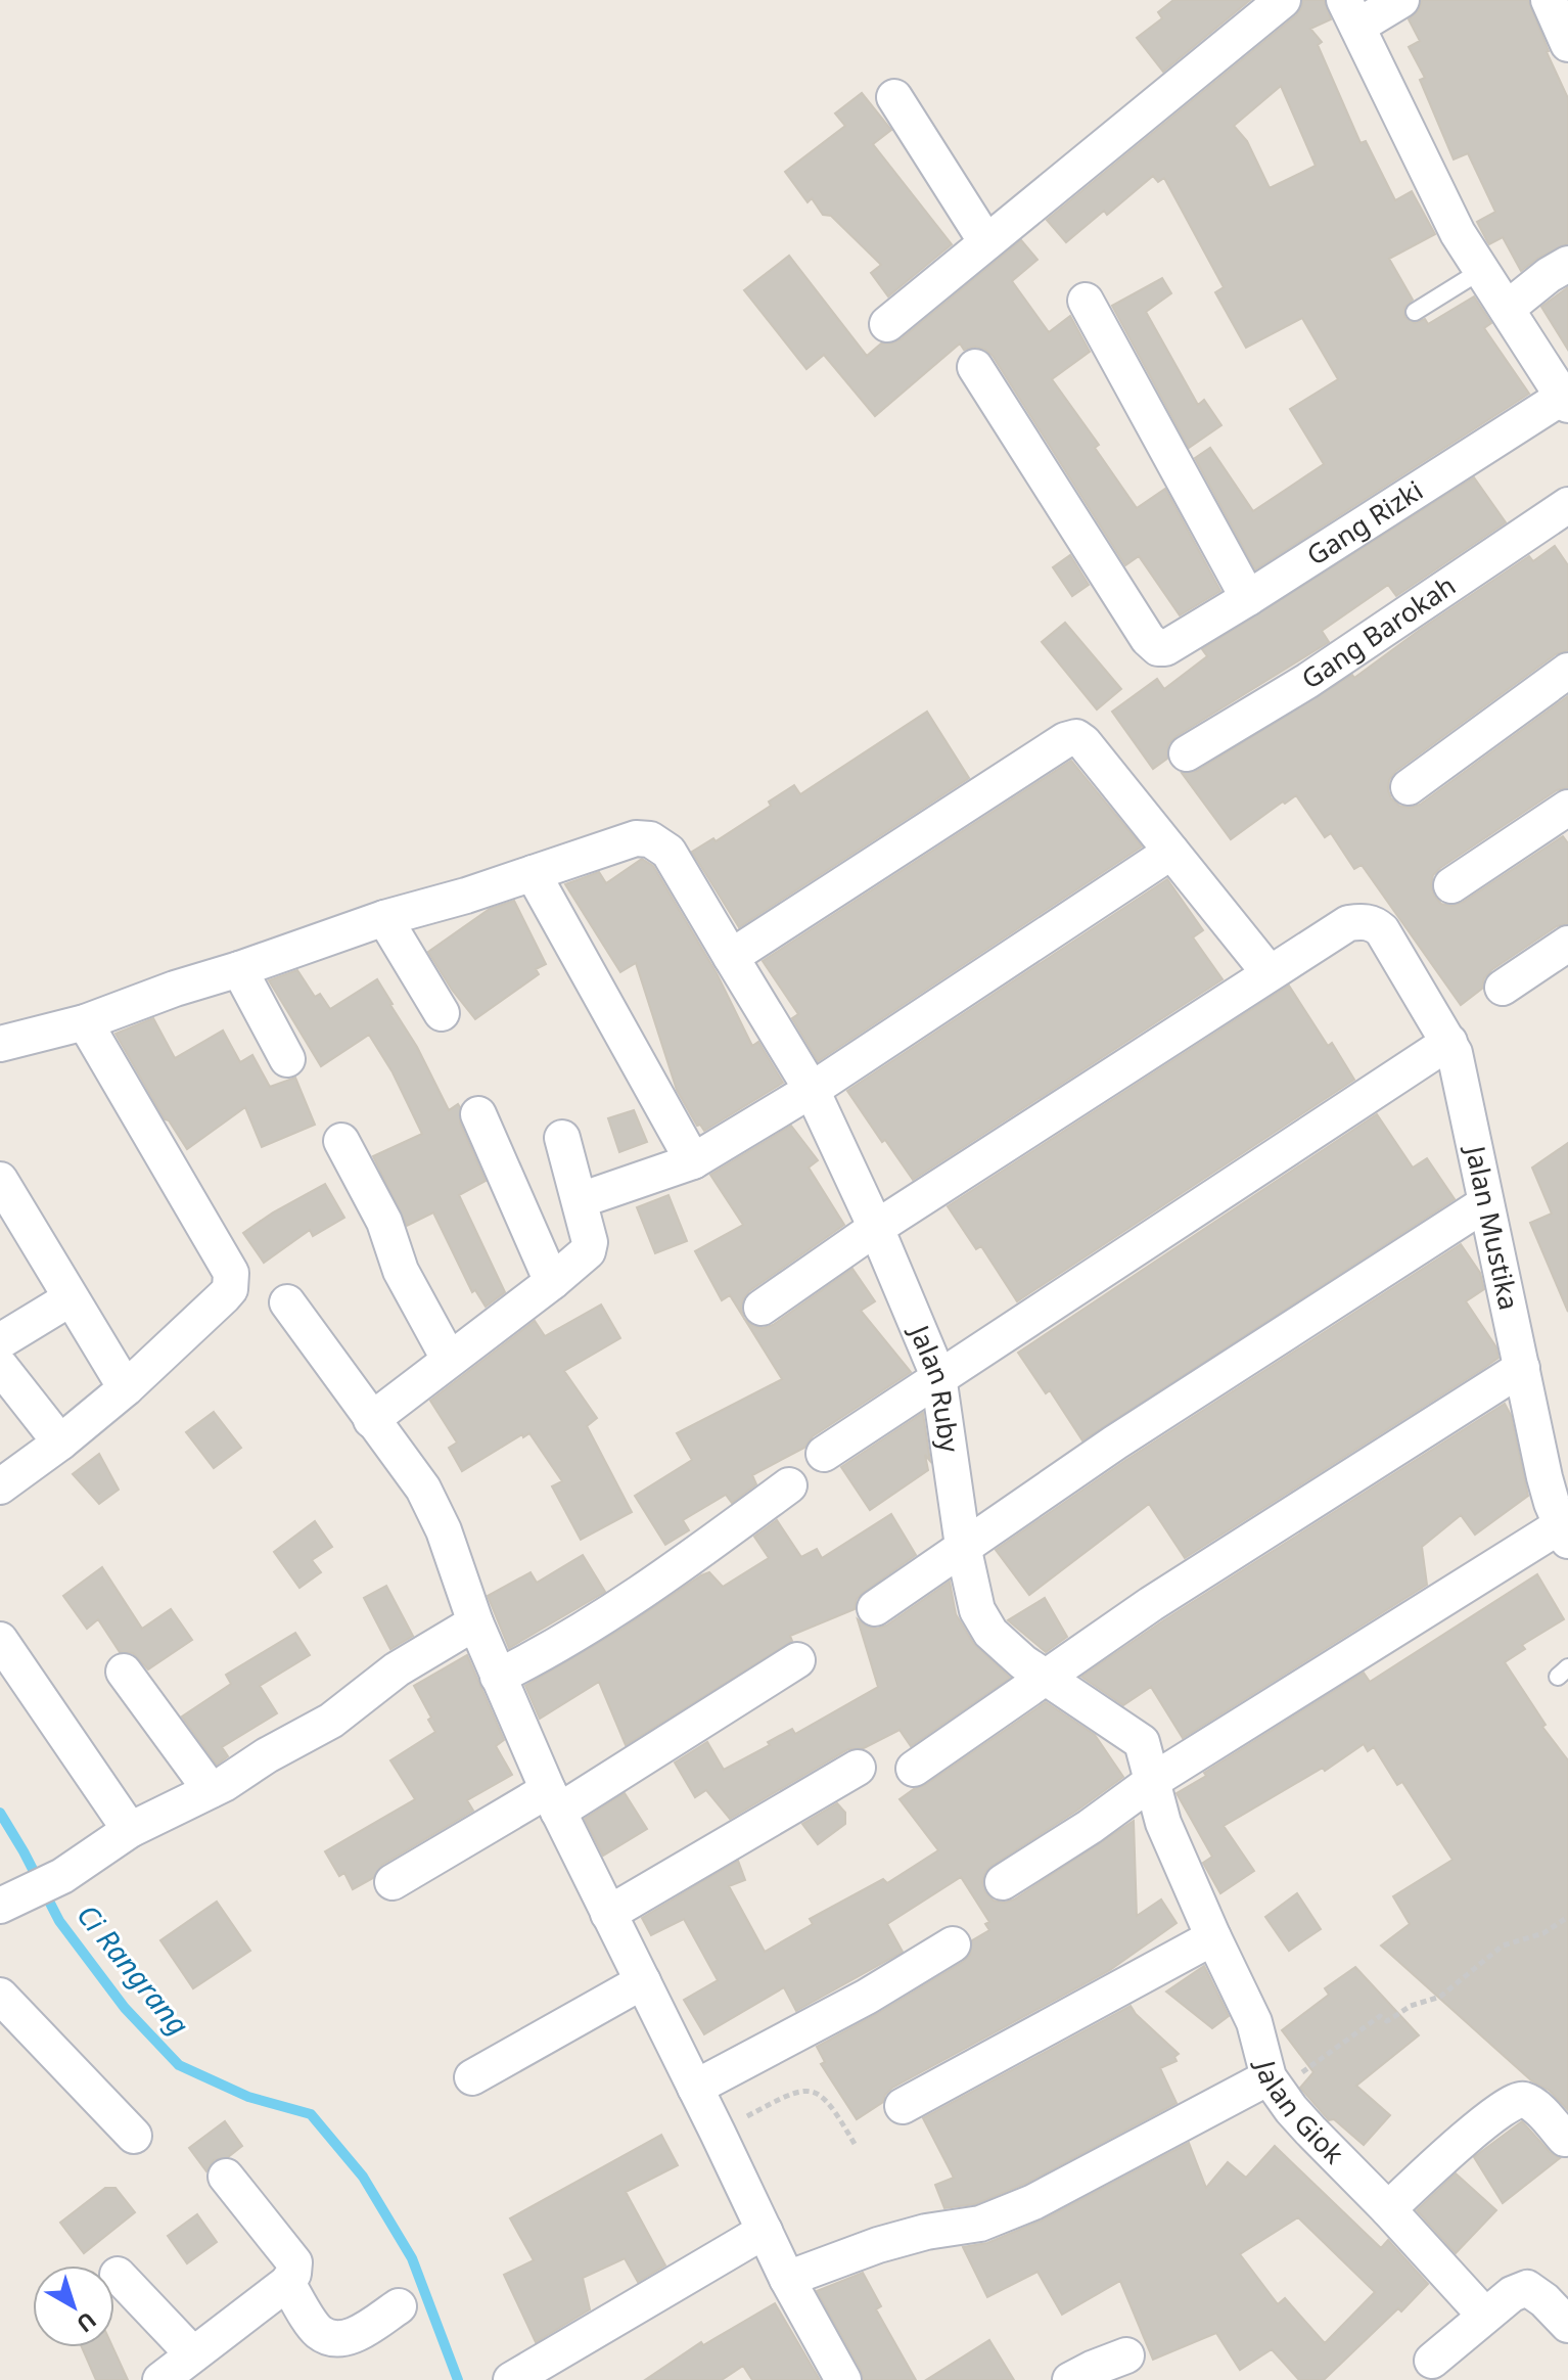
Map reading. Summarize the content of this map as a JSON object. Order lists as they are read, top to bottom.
{
  "streets": {
    "street": [
      "Gang Rizki",
      "Gang Barokah",
      "Jalan Mustika",
      "Jalan Ruby",
      "Jalan Giok"
    ]
  },
  "crossings": [
    ["Jalan Ruby", "Jalan Giok"]
  ],
  "water": ["Ci Rangrang"],
  "north": "bottom right"
}
